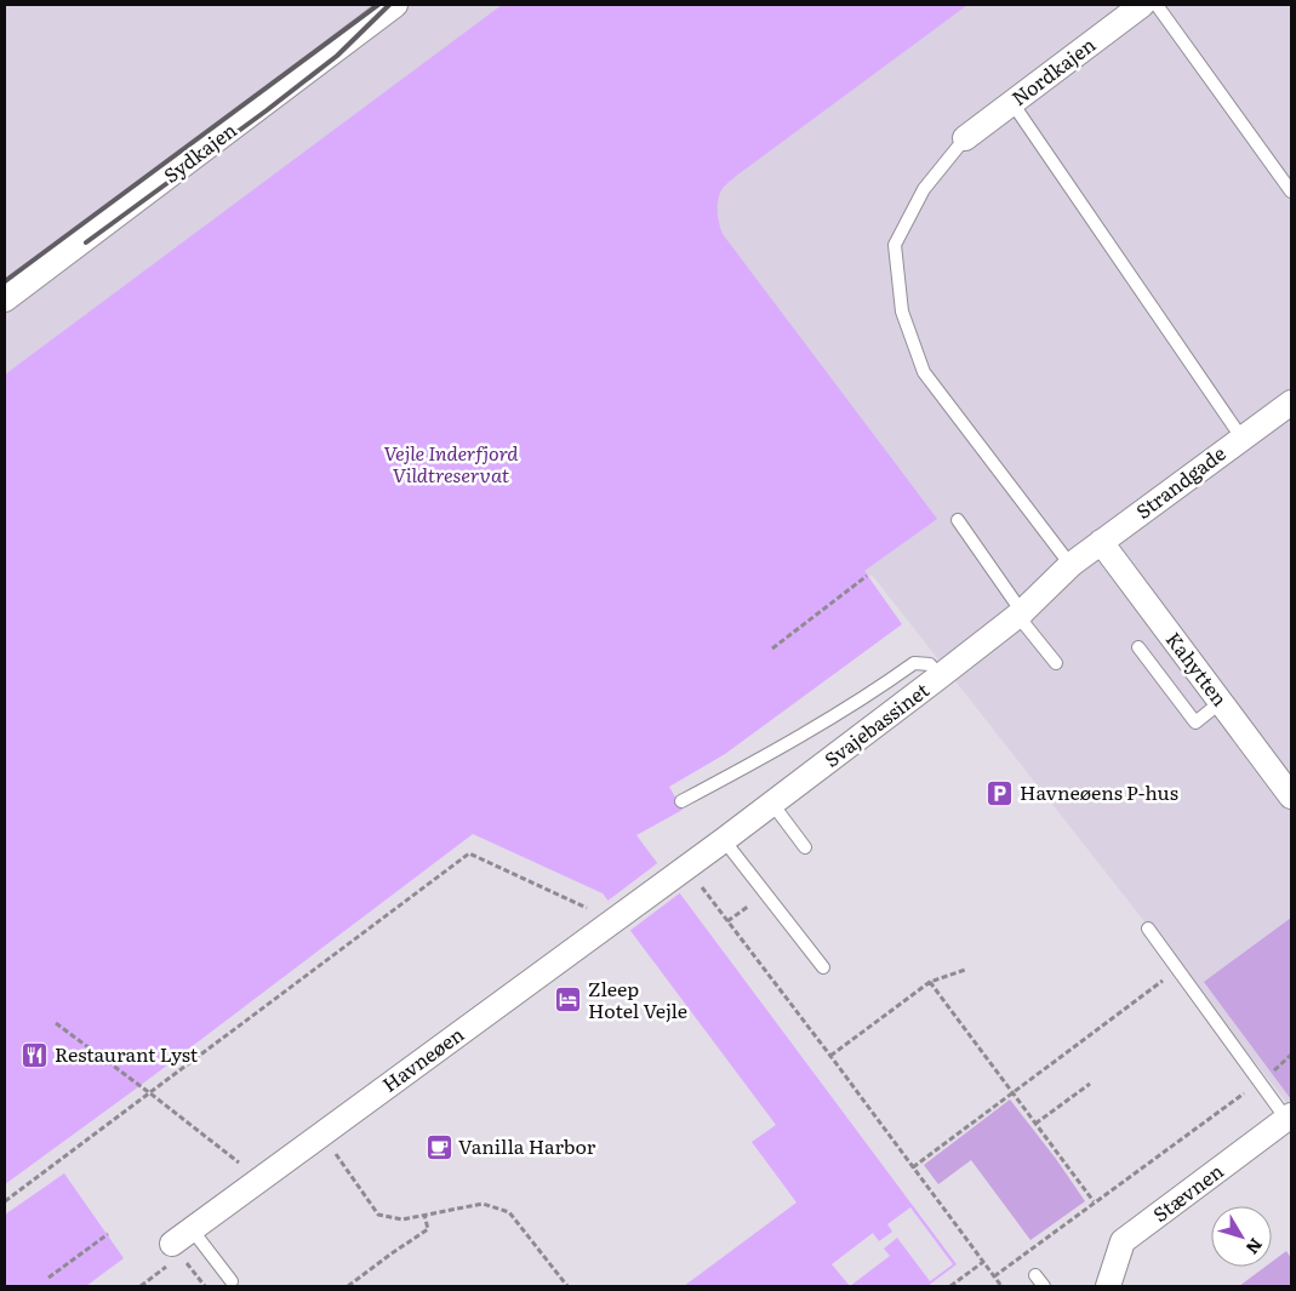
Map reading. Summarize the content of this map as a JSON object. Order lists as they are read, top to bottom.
{
  "streets": {
    "street": [
      "Nordkajen",
      "Sydkajen",
      "Strandgade",
      "Kahytten",
      "Svajebassinet",
      "Havneøen",
      "Stævnen"
    ]
  },
  "crossings": [
    ["Strandgade", "Kahytten"],
    ["Strandgade", "Svajebassinet"],
    ["Svajebassinet", "Havneøen"]
  ],
  "parks": ["Vejle Inderfjord Vildtreservat"],
  "places": {
    "parking": ["Havneøens P-hus"],
    "hotel": ["Zleep Hotel Vejle"],
    "restaurant": ["Restaurant Lyst"],
    "cafe": ["Vanilla Harbor"]
  },
  "north": "bottom right"
}
